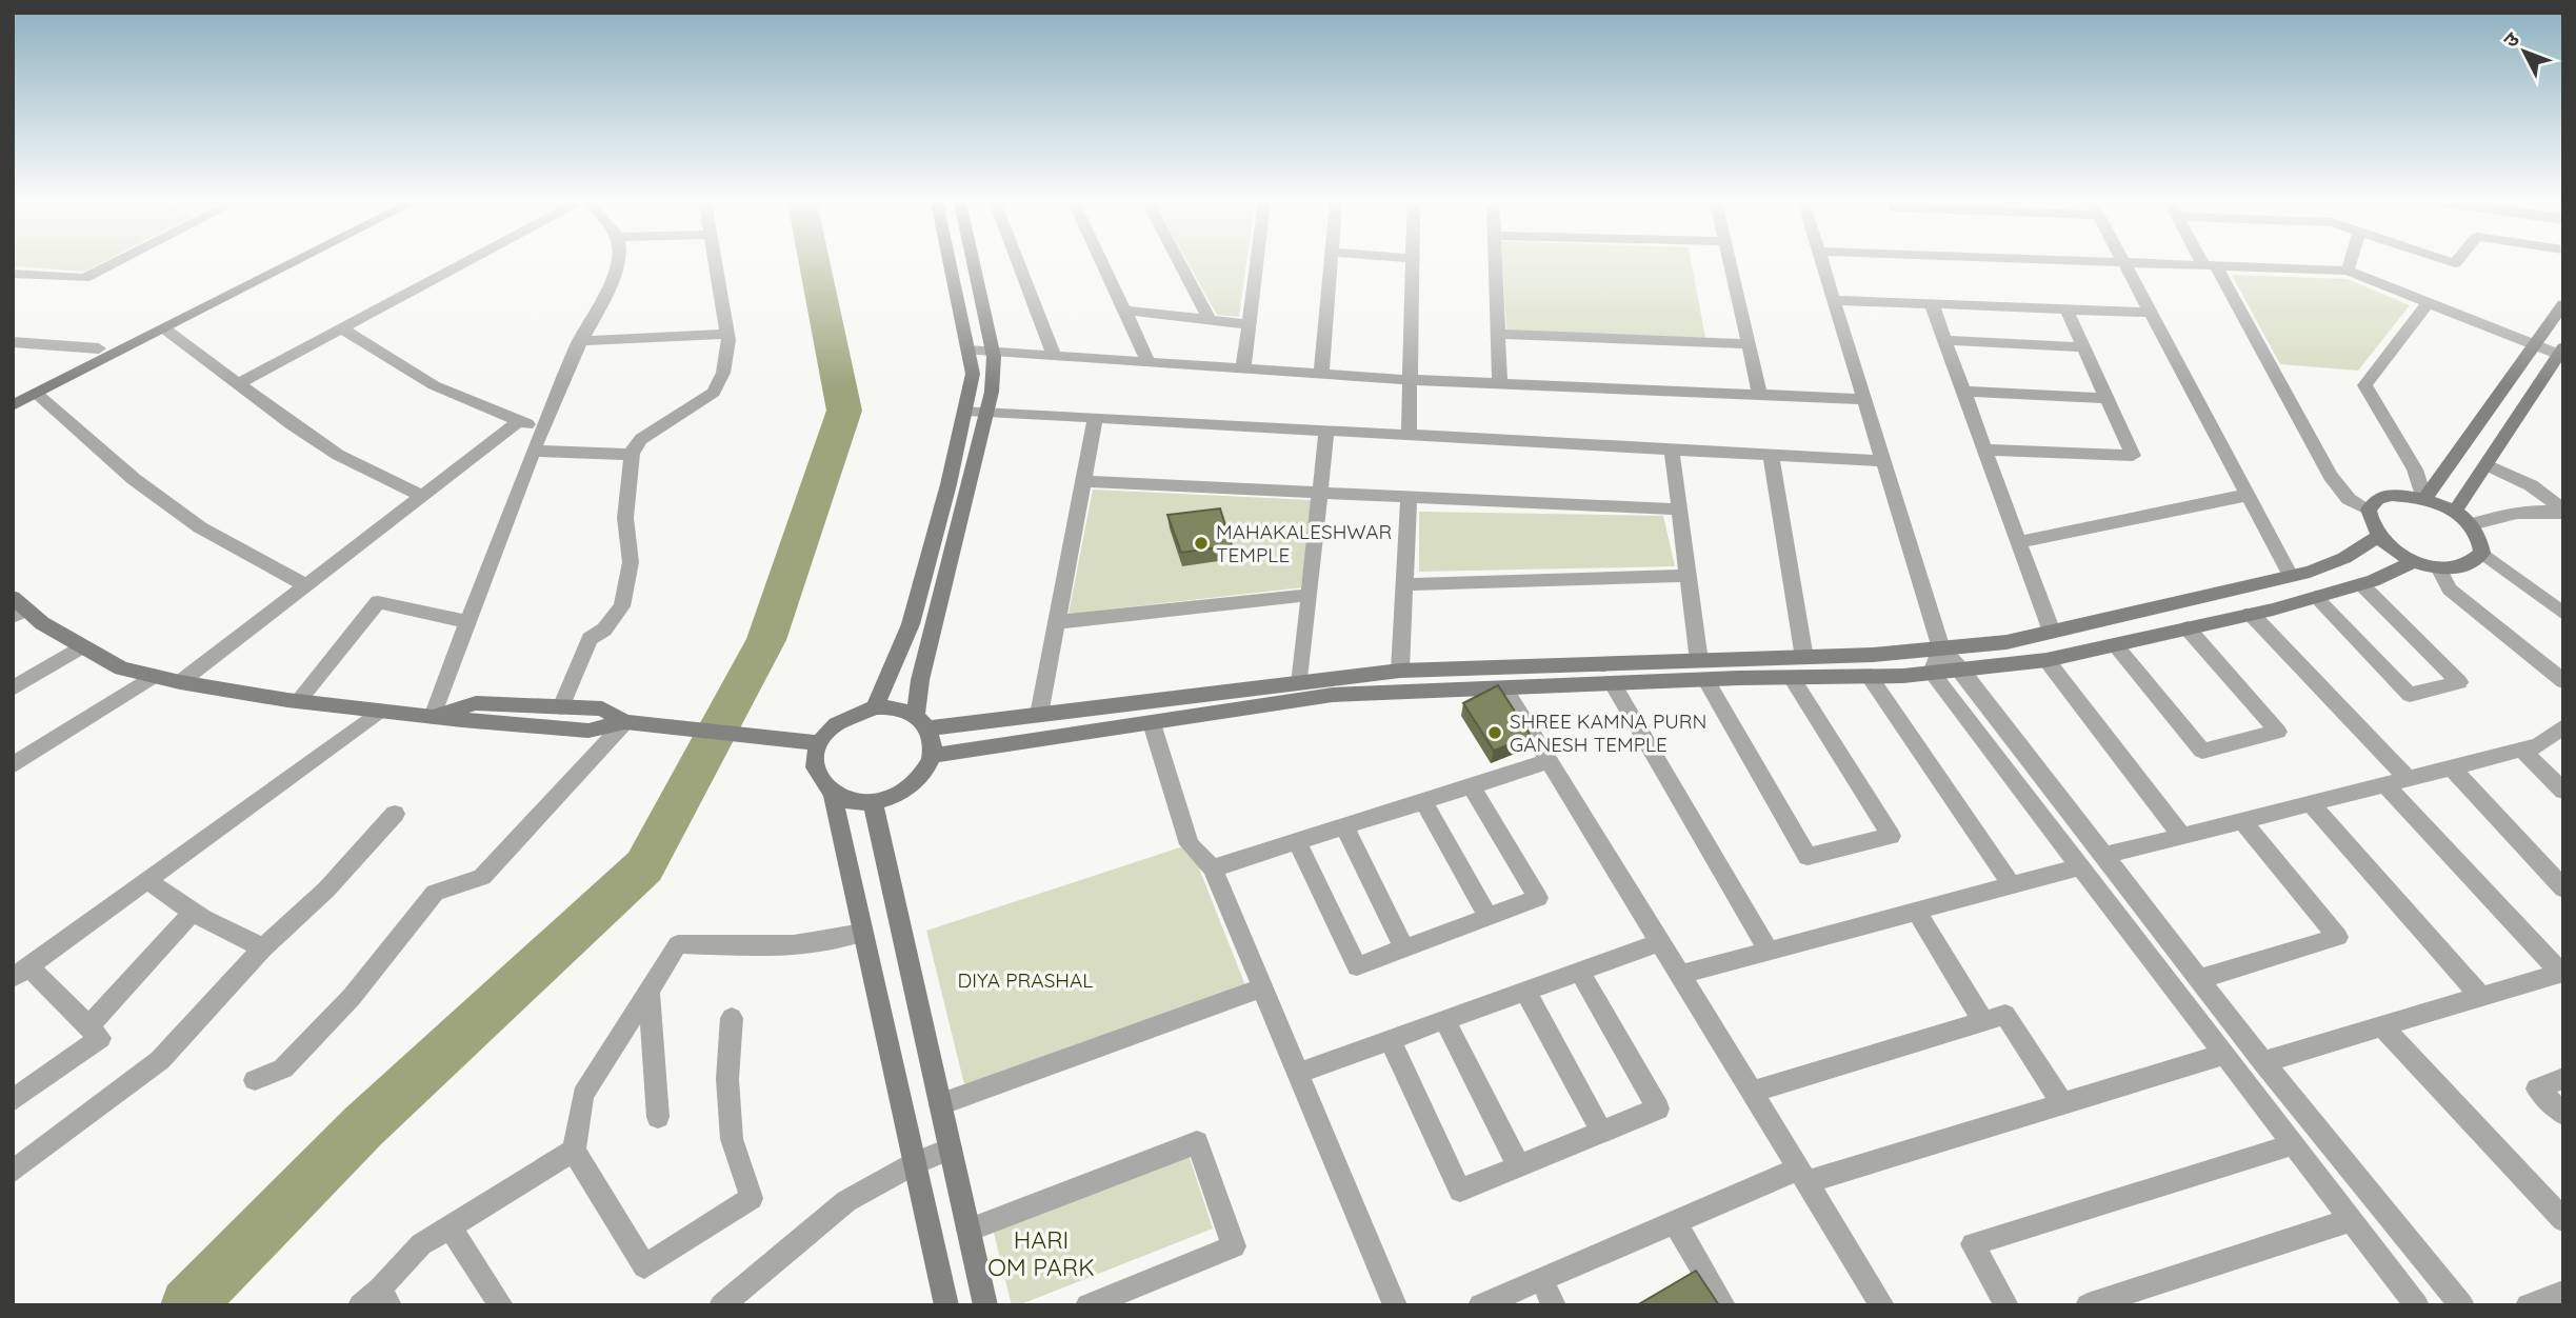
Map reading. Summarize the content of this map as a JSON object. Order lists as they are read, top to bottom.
{
  "parks": ["DIYA PRASHAL", "HARI OM PARK"],
  "places": ["MAHAKALESHWAR TEMPLE", "SHREE KAMNA PURN GANESH TEMPLE"],
  "north": "top left"
}
